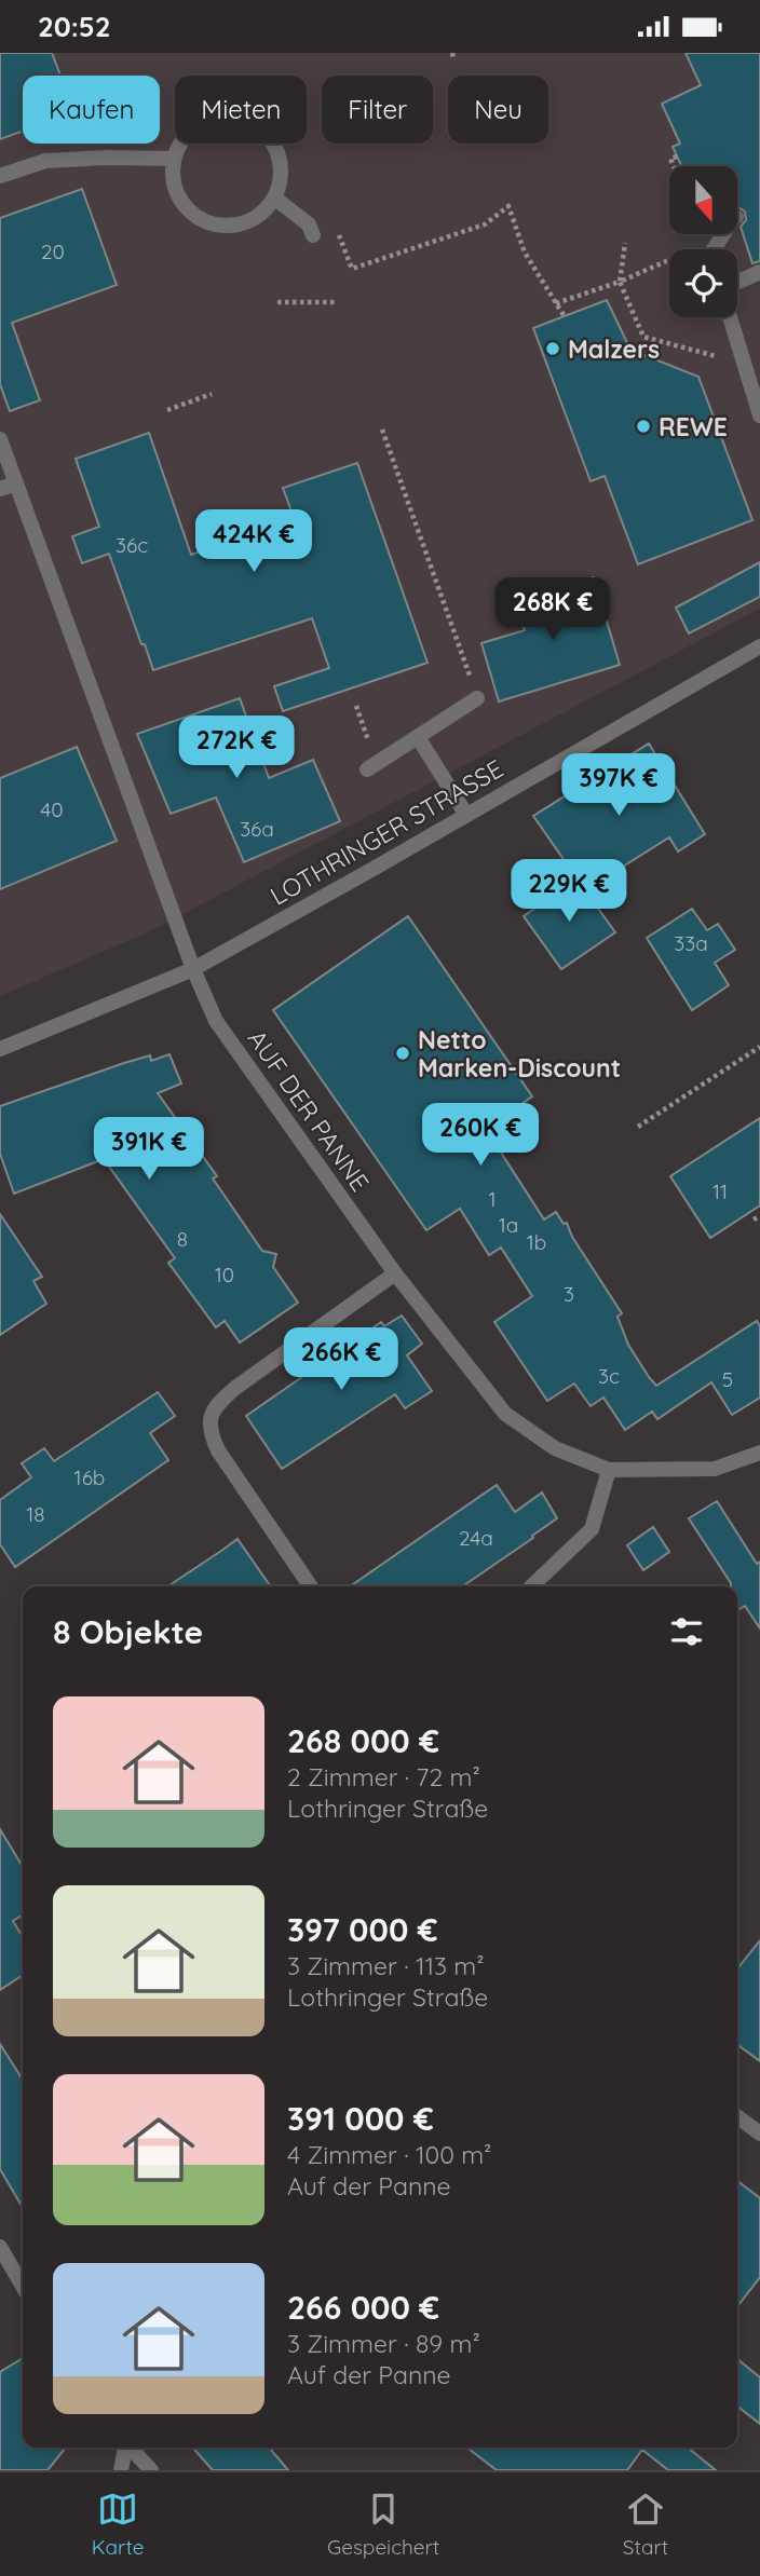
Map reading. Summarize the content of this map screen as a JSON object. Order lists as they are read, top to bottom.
{
  "streets": {
    "street": ["LOTHRINGER STRASSE", "AUF DER PANNE"]
  },
  "crossings": [
    ["LOTHRINGER STRASSE", "AUF DER PANNE"]
  ],
  "places": ["Malzers", "REWE", "Netto Marken-Discount"],
  "house_numbers": [
    "20",
    "36c",
    "40",
    "36a",
    "33a",
    "11",
    "1",
    "1a",
    "8",
    "1b",
    "10",
    "3",
    "3c",
    "5",
    "16b",
    "18",
    "24a"
  ],
  "north": "bottom",
  "page": {
    "status": "20:52",
    "chip": [
      "Kaufen",
      "Mieten",
      "Filter",
      "Neu"
    ],
    "price": [
      "424K €",
      "268K €",
      "272K €",
      "397K €",
      "229K €",
      "260K €",
      "391K €",
      "266K €"
    ],
    "heading": "8 Objekte",
    "list": [
      {
        "name": "268 000 €",
        "note": "2 Zimmer · 72 m² · Lothringer Straße"
      },
      {
        "name": "397 000 €",
        "note": "3 Zimmer · 113 m² · Lothringer Straße"
      },
      {
        "name": "391 000 €",
        "note": "4 Zimmer · 100 m² · Auf der Panne"
      },
      {
        "name": "266 000 €",
        "note": "3 Zimmer · 89 m² · Auf der Panne"
      }
    ],
    "tabs": ["Karte", "Gespeichert", "Start"]
  }
}
